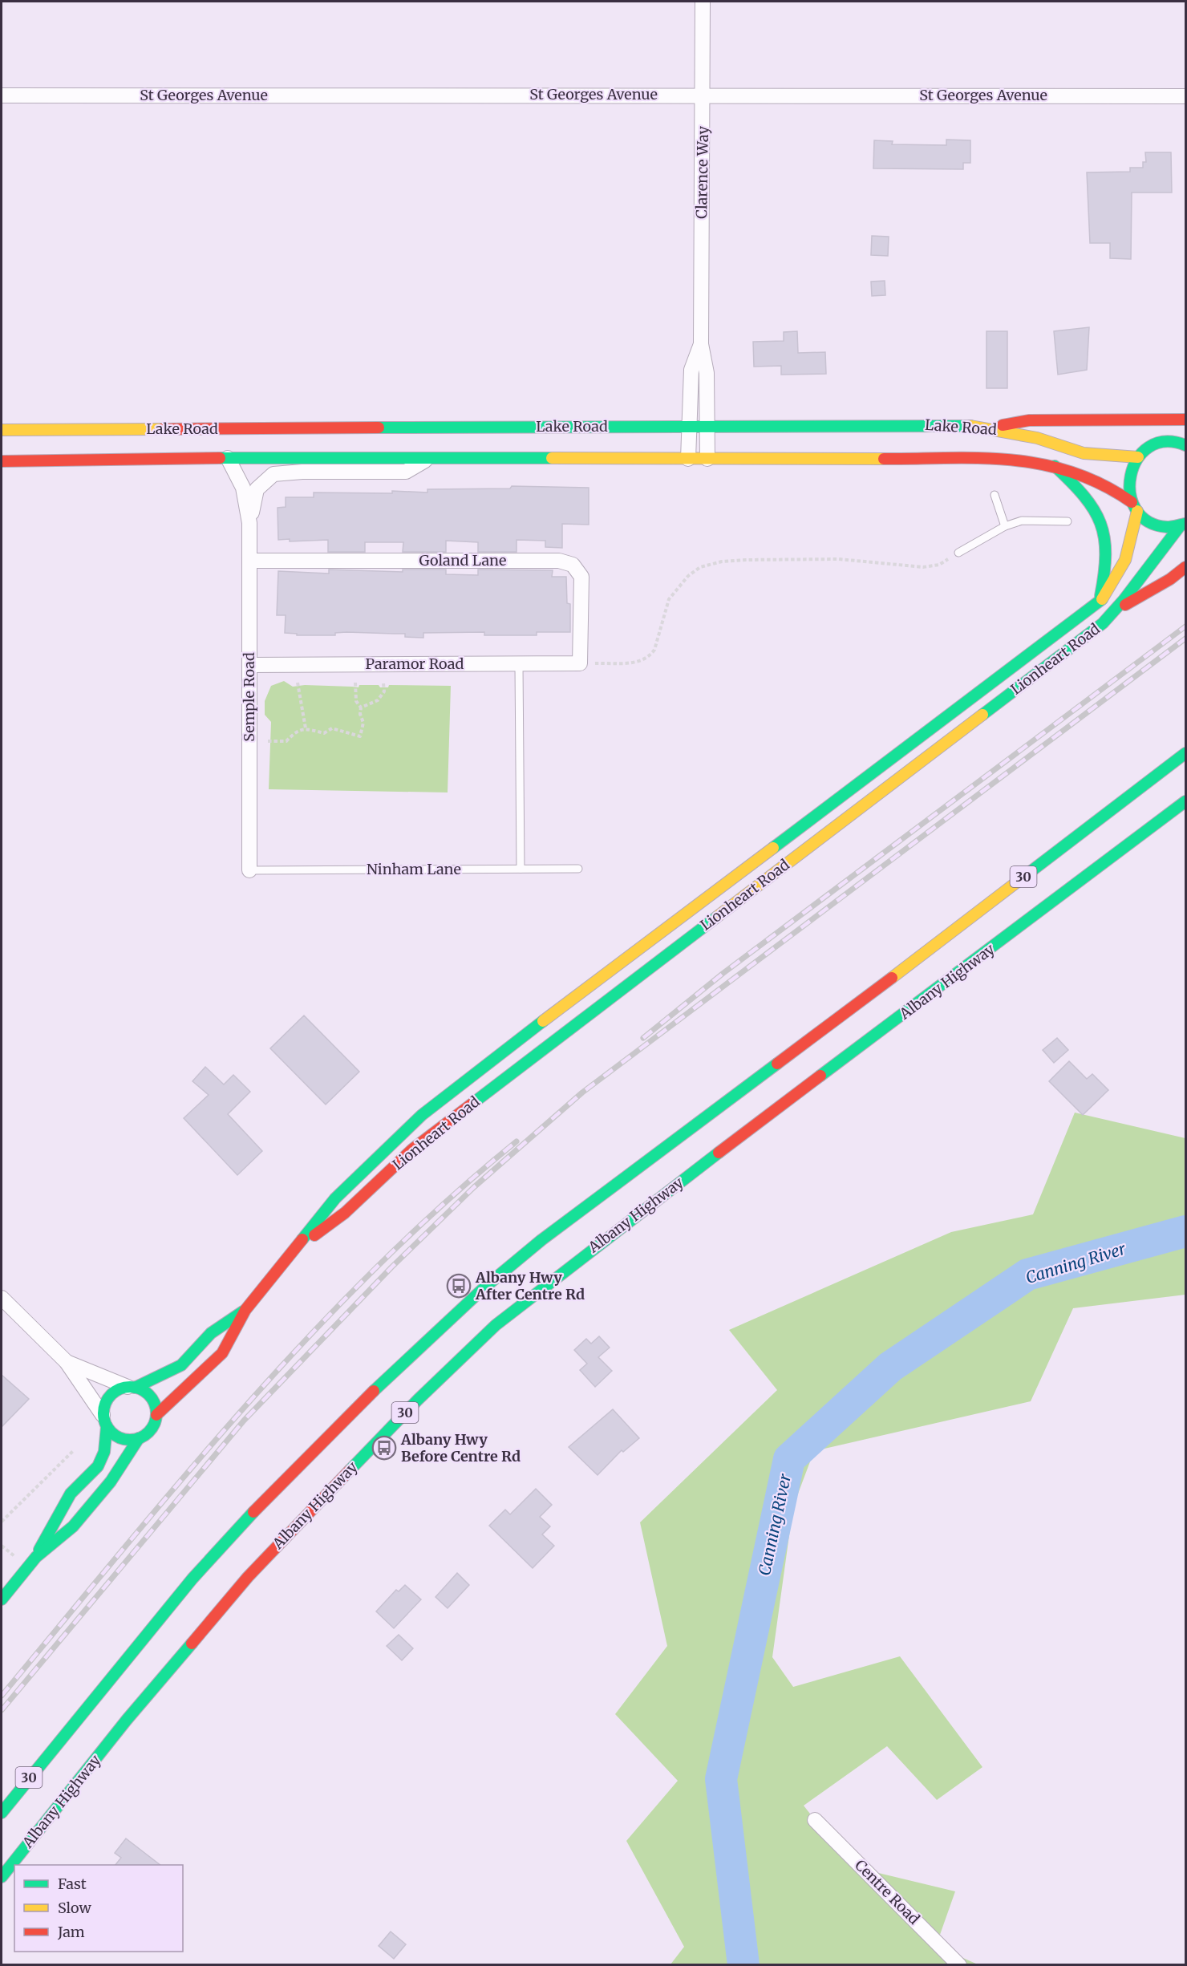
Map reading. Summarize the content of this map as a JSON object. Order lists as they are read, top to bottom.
{
  "streets": {
    "main road": [
      "Lake Road",
      "Lionheart Road",
      "30",
      "Albany Highway"
    ],
    "street": [
      "St Georges Avenue",
      "Clarence Way",
      "Goland Lane",
      "Paramor Road",
      "Semple Road",
      "Centre Road"
    ],
    "lane": ["Ninham Lane"]
  },
  "crossings": [
    ["St Georges Avenue", "Clarence Way"],
    ["Clarence Way", "Lake Road"],
    ["Lake Road", "Lionheart Road"],
    ["Lake Road", "Semple Road"],
    ["Goland Lane", "Paramor Road"],
    ["Goland Lane", "Semple Road"],
    ["Paramor Road", "Semple Road"],
    ["Semple Road", "Ninham Lane"]
  ],
  "water": ["Canning River"],
  "places": {
    "bus stop": ["Albany Hwy After Centre Rd", "Albany Hwy Before Centre Rd"]
  },
  "legend": ["Fast", "Slow", "Jam"]
}
